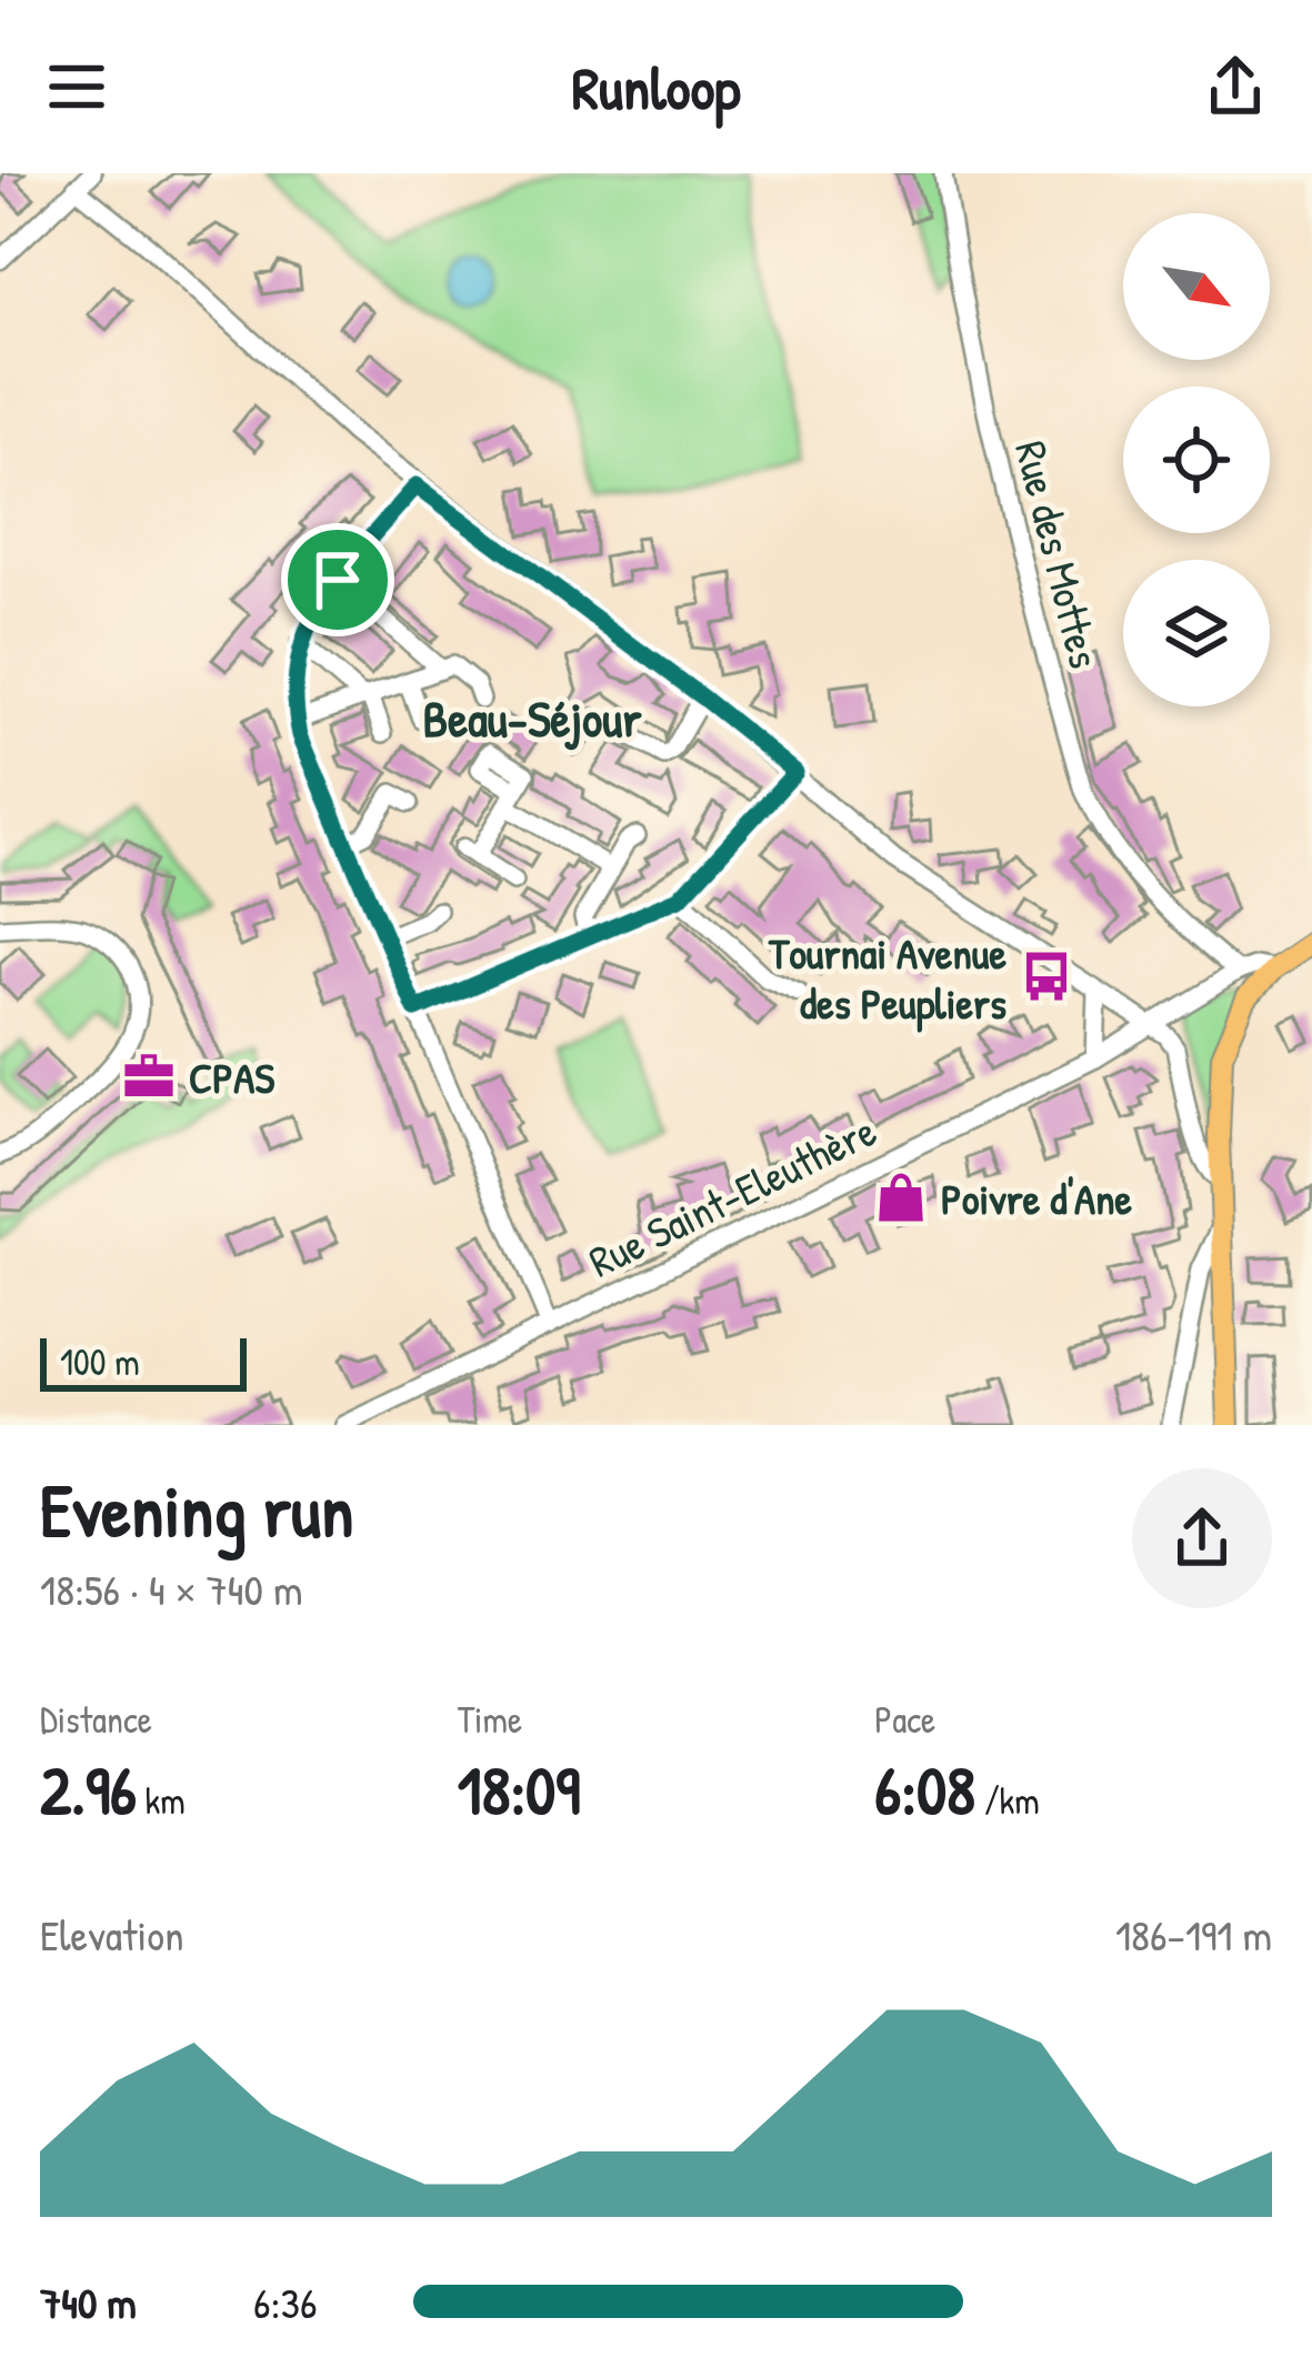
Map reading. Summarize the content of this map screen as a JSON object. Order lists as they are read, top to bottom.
{
  "streets": {
    "street": ["Rue des Mottes", "Rue Saint-Eleuthère"]
  },
  "crossings": [
    ["Rue des Mottes", "Rue Saint-Eleuthère"]
  ],
  "districts": ["Beau-Séjour"],
  "places": {
    "bus stop": ["Tournai Avenue des Peupliers"],
    "office": ["CPAS"],
    "shop": ["Poivre d'Ane"]
  },
  "scale_bar": "100 m",
  "north": "bottom right",
  "page": {
    "header": "Runloop",
    "scale": "100 m",
    "heading": ["Evening run", "18:56 · 4 × 740 m"],
    "stats": [
      ["Distance", "2.96 km"],
      ["Time", "18:09"],
      ["Pace", "6:08 /km"]
    ],
    "chart": ["Elevation", "186–191 m"],
    "list": [
      {
        "name": "740 m",
        "note": "6:36"
      }
    ]
  }
}
